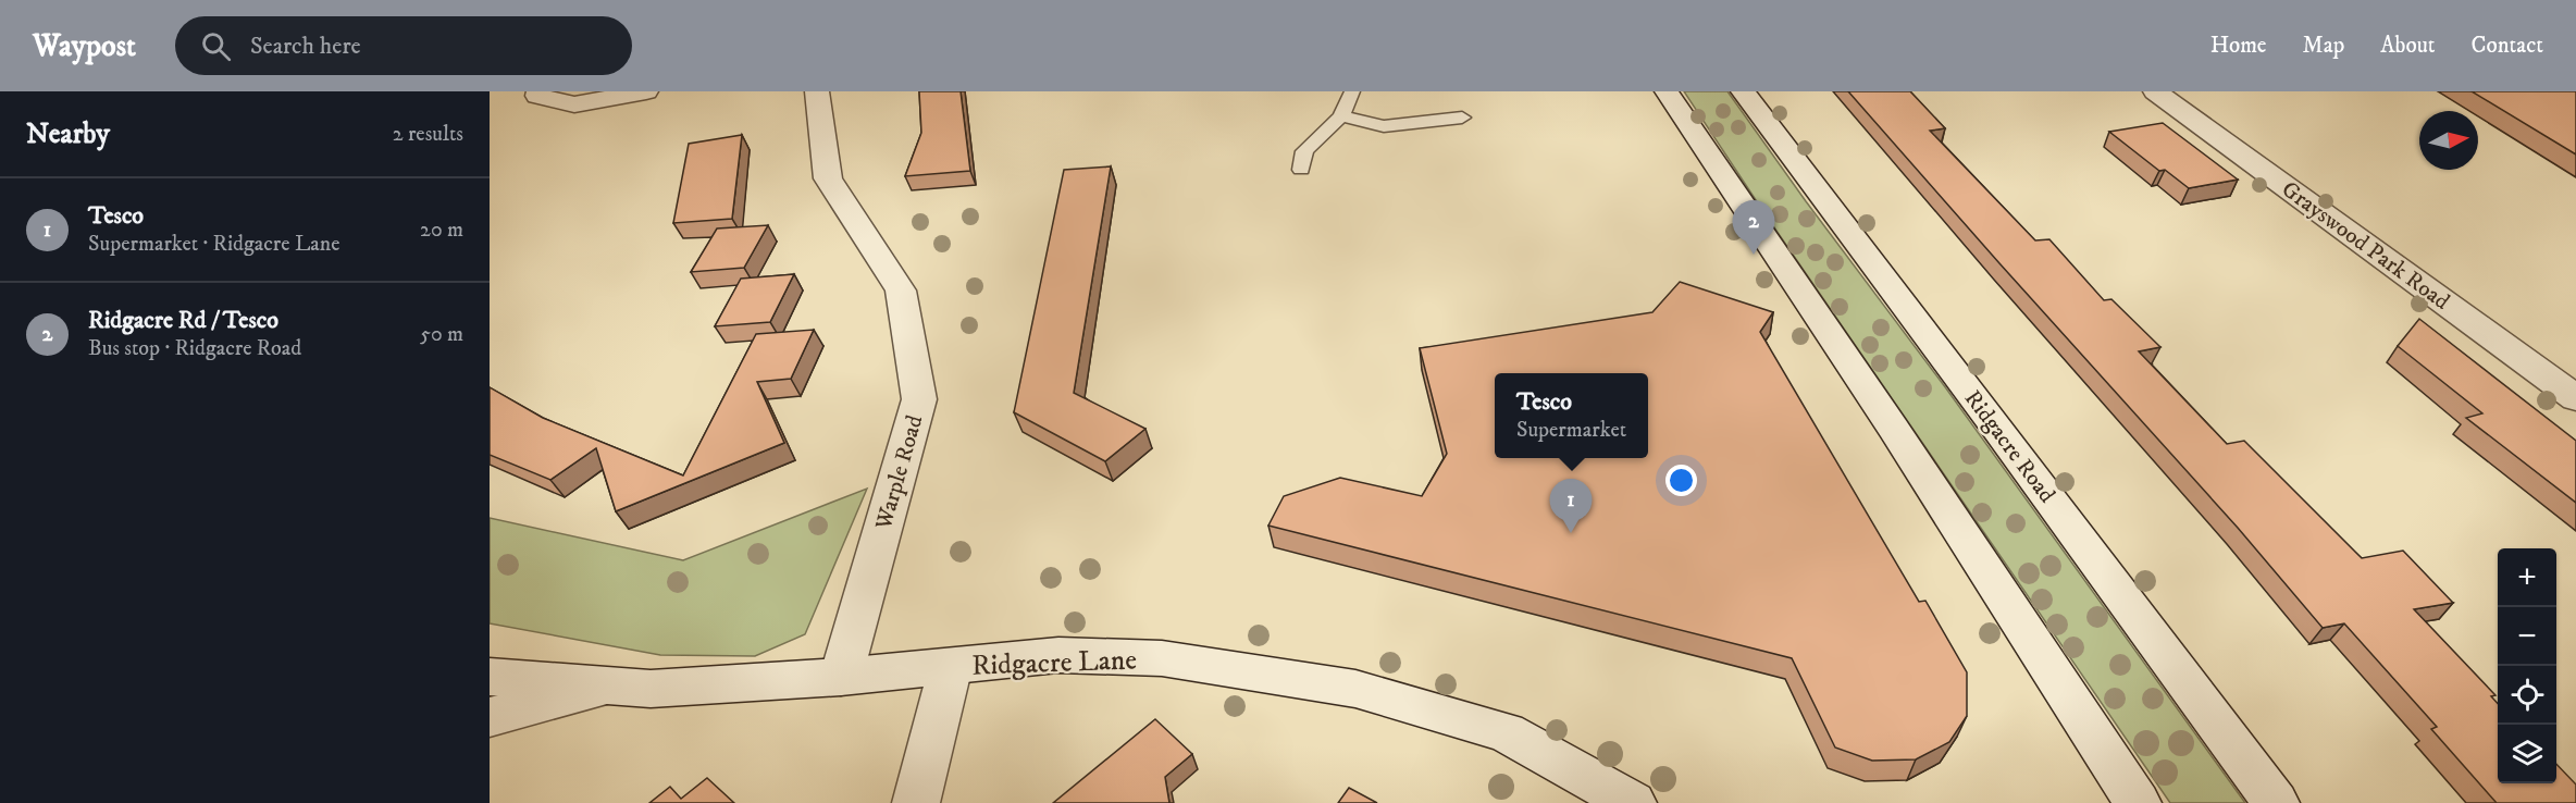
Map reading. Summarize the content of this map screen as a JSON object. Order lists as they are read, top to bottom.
{
  "streets": {
    "street": [
      "Grayswood Park Road",
      "Ridgacre Road",
      "Warple Road",
      "Ridgacre Lane"
    ]
  },
  "crossings": [
    ["Warple Road", "Ridgacre Lane"]
  ],
  "north": "right",
  "page": {
    "header": "Waypost",
    "search": "Search here",
    "nav": [
      "Home",
      "Map",
      "About",
      "Contact"
    ],
    "heading": ["Nearby", "2 results"],
    "list": [
      {
        "mark": "1",
        "name": "Tesco",
        "note": "Supermarket · Ridgacre Lane",
        "value": "20 m"
      },
      {
        "mark": "2",
        "name": "Ridgacre Rd / Tesco",
        "note": "Bus stop · Ridgacre Road",
        "value": "50 m"
      }
    ],
    "pins": ["2", "1"],
    "popup": ["Tesco", "Supermarket"],
    "map_buttons": ["+", "−"]
  }
}
